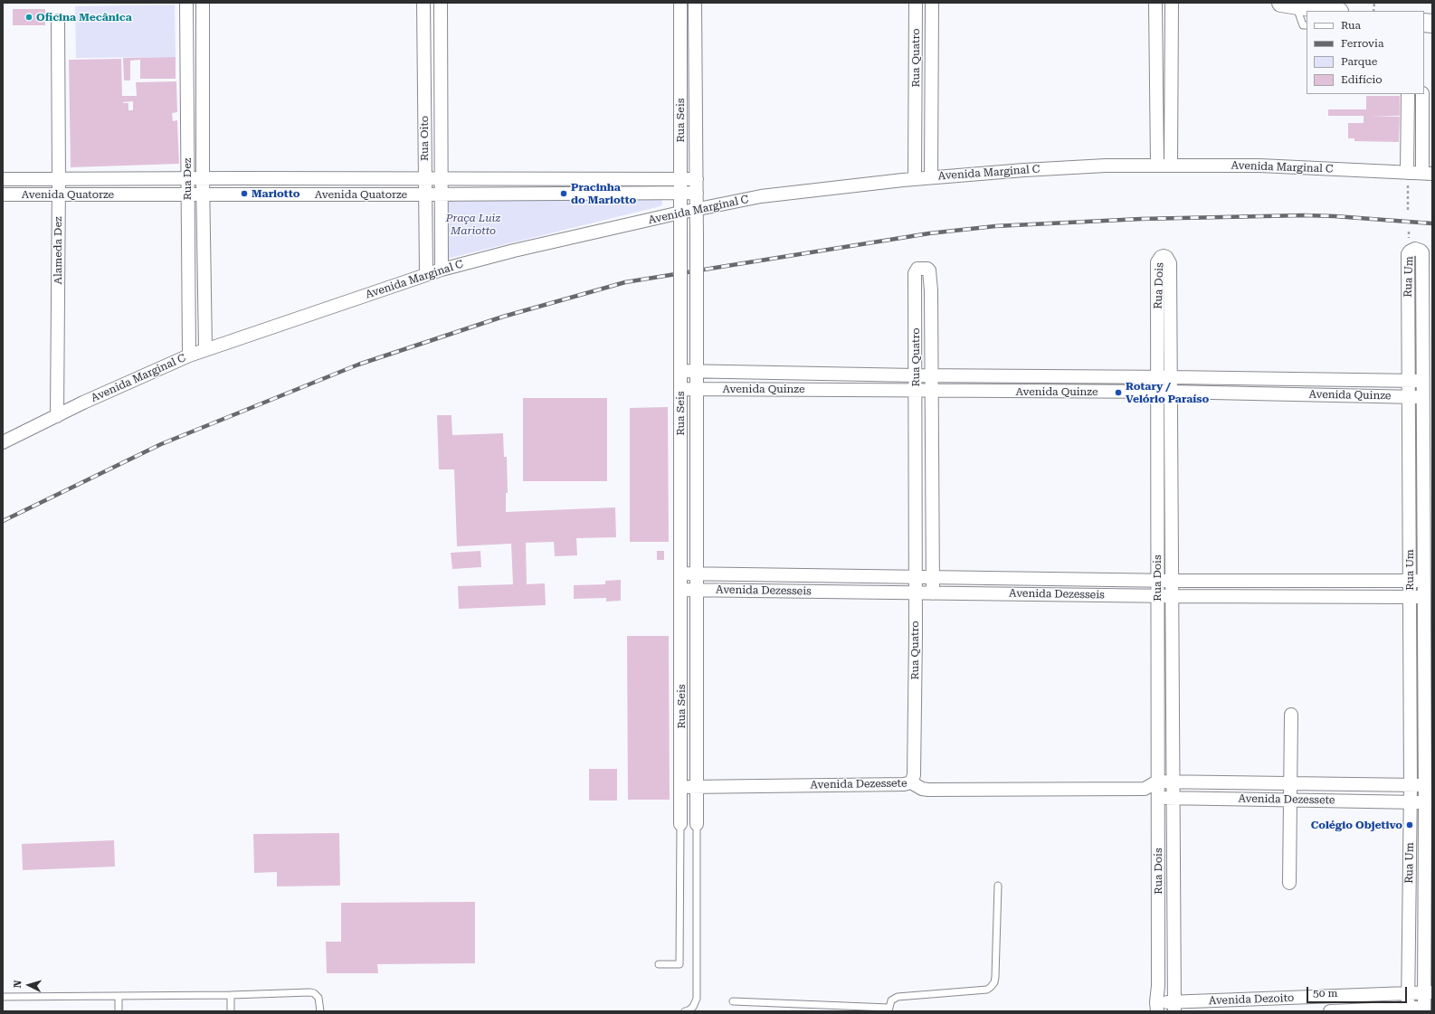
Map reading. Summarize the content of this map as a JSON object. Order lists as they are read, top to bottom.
{
  "streets": {
    "street": [
      "Rua Quatro",
      "Rua Seis",
      "Rua Oito",
      "Avenida Marginal C",
      "Rua Dez",
      "Avenida Quatorze",
      "Alameda Dez",
      "Rua Um",
      "Rua Dois",
      "Avenida Quinze",
      "Avenida Dezesseis",
      "Avenida Dezessete",
      "Avenida Dezoito"
    ]
  },
  "crossings": [
    ["Rua Quatro", "Avenida Marginal C"],
    ["Rua Quatro", "Avenida Quinze"],
    ["Rua Quatro", "Avenida Dezesseis"],
    ["Rua Quatro", "Avenida Dezessete"],
    ["Rua Seis", "Avenida Marginal C"],
    ["Rua Seis", "Avenida Quatorze"],
    ["Rua Seis", "Avenida Quinze"],
    ["Rua Seis", "Avenida Dezesseis"],
    ["Rua Seis", "Avenida Dezessete"],
    ["Rua Oito", "Avenida Marginal C"],
    ["Rua Oito", "Avenida Quatorze"],
    ["Avenida Marginal C", "Rua Dez"],
    ["Avenida Marginal C", "Alameda Dez"],
    ["Rua Dez", "Avenida Quatorze"],
    ["Avenida Quatorze", "Alameda Dez"],
    ["Rua Um", "Avenida Quinze"],
    ["Rua Um", "Avenida Dezesseis"],
    ["Rua Um", "Avenida Dezessete"],
    ["Rua Um", "Avenida Dezoito"],
    ["Rua Dois", "Avenida Quinze"],
    ["Rua Dois", "Avenida Dezesseis"],
    ["Rua Dois", "Avenida Dezessete"],
    ["Rua Dois", "Avenida Dezoito"]
  ],
  "parks": ["Praça Luiz Mariotto"],
  "places": [
    "Oficina Mecânica",
    "Mariotto",
    "Pracinha do Mariotto",
    "Rotary / Velório Paraíso",
    "Colégio Objetivo"
  ],
  "legend": [
    "Rua",
    "Ferrovia",
    "Parque",
    "Edifício"
  ],
  "scale_bar": "50 m",
  "north": "left"
}
